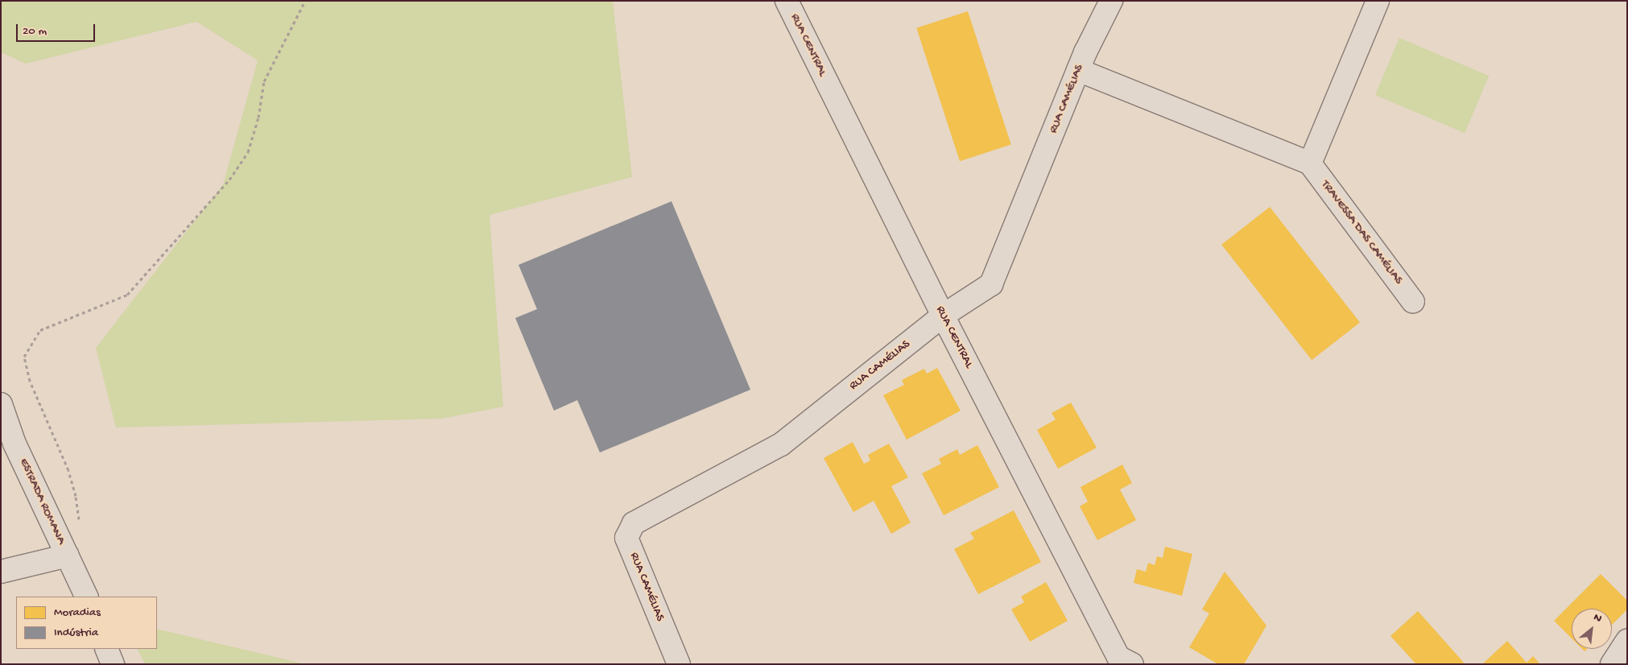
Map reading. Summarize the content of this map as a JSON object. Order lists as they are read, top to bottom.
{
  "streets": {
    "street": [
      "RUA CENTRAL",
      "RUA CAMÉLIAS",
      "TRAVESSA DAS CAMÉLIAS",
      "ESTRADA ROMANA"
    ]
  },
  "crossings": [
    ["RUA CENTRAL", "RUA CAMÉLIAS"]
  ],
  "legend": ["Moradias", "Indústria"],
  "scale_bar": "20 m",
  "north": "top right"
}
